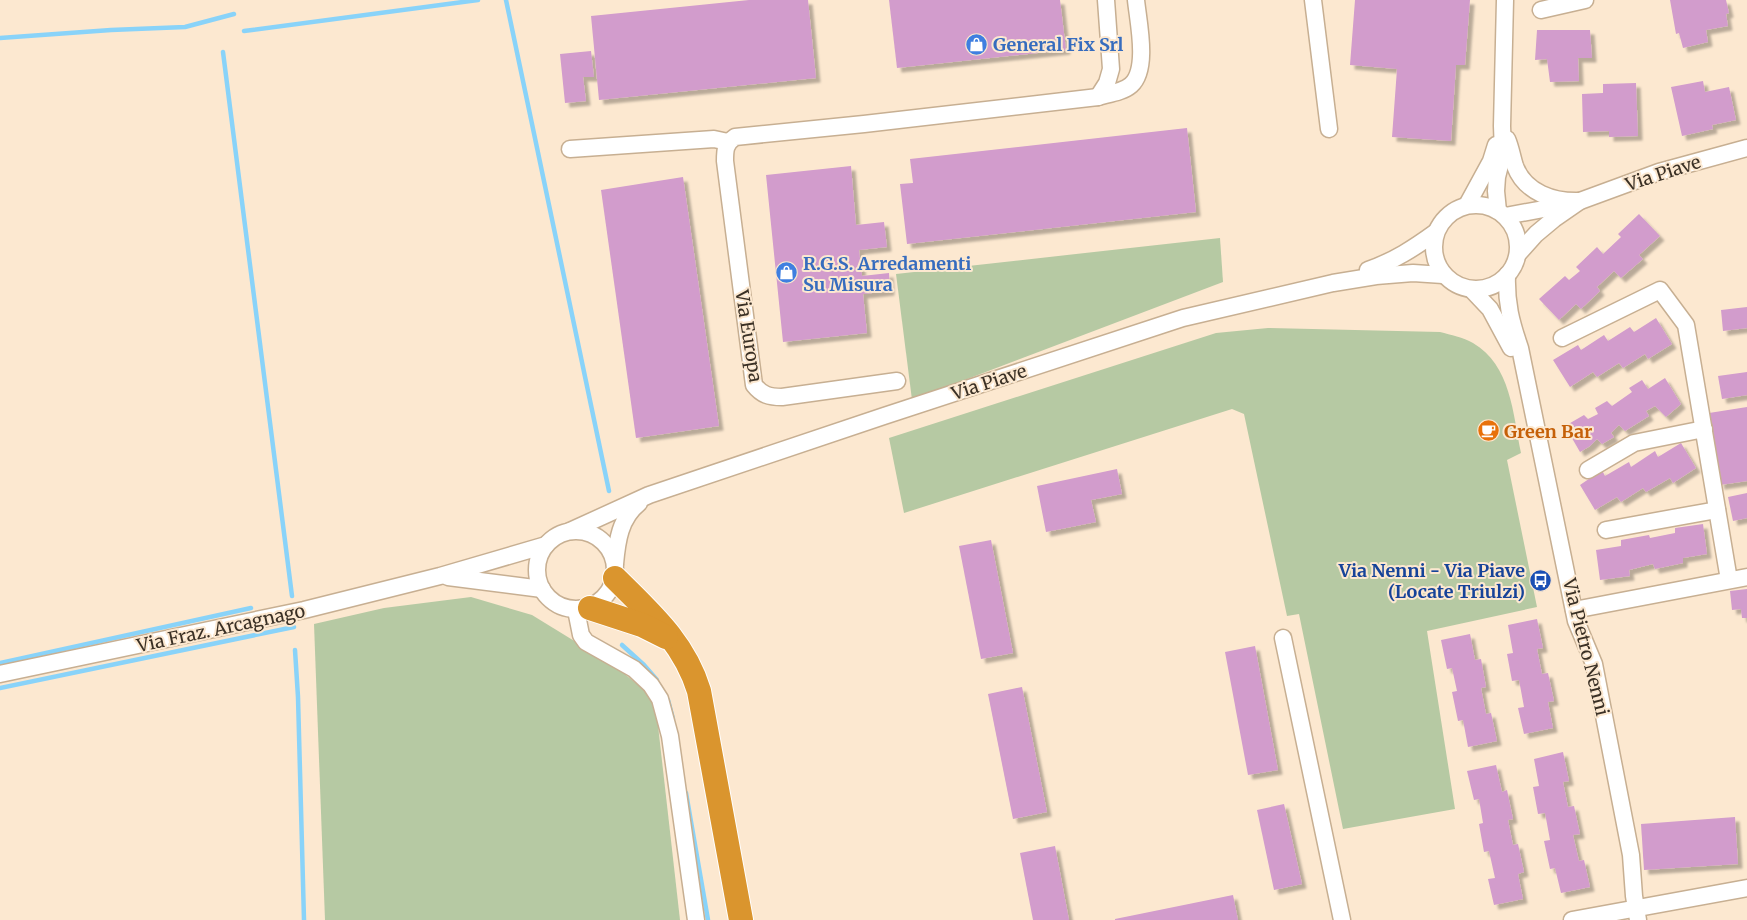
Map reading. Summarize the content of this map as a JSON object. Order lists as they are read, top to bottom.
{
  "streets": {
    "street": [
      "Via Piave",
      "Via Europa",
      "Via Fraz. Arcagnago",
      "Via Pietro Nenni"
    ]
  },
  "crossings": [
    ["Via Piave", "Via Fraz. Arcagnago"],
    ["Via Piave", "Via Pietro Nenni"]
  ],
  "places": {
    "shop": ["General Fix Srl", "R.G.S. Arredamenti Su Misura"],
    "cafe": ["Green Bar"],
    "bus stop": ["Via Nenni - Via Piave (Locate Triulzi)"]
  }
}
